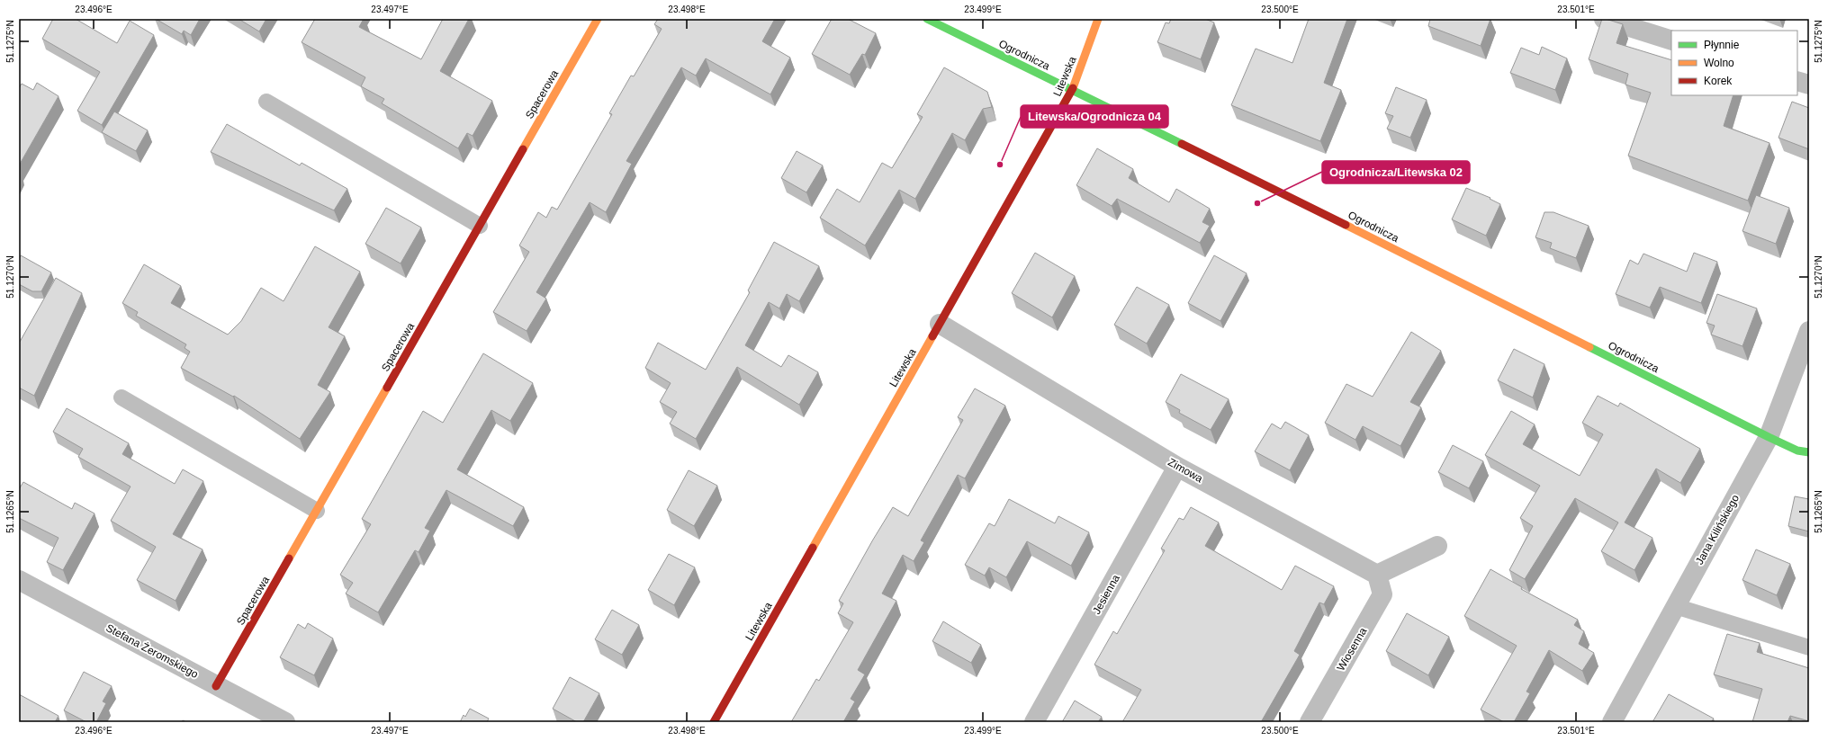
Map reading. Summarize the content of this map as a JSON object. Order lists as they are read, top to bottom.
{
  "streets": {
    "street": [
      "Ogrodnicza",
      "Litewska",
      "Spacerowa",
      "Zimowa",
      "Jana Kilińskiego",
      "Jesienna",
      "Wiosenna",
      "Stefana Żeromskiego"
    ]
  },
  "crossings": [
    ["Ogrodnicza", "Litewska"],
    ["Ogrodnicza", "Jana Kilińskiego"],
    ["Litewska", "Zimowa"],
    ["Spacerowa", "Stefana Żeromskiego"],
    ["Zimowa", "Jesienna"],
    ["Zimowa", "Wiosenna"]
  ],
  "places": ["Litewska/Ogrodnicza 04", "Ogrodnicza/Litewska 02"],
  "legend": ["Płynnie", "Wolno", "Korek"],
  "coordinates": [
    "23.496°E",
    "23.497°E",
    "23.498°E",
    "23.499°E",
    "23.500°E",
    "23.501°E",
    "51.1275°N",
    "51.1270°N",
    "51.1265°N"
  ]
}
